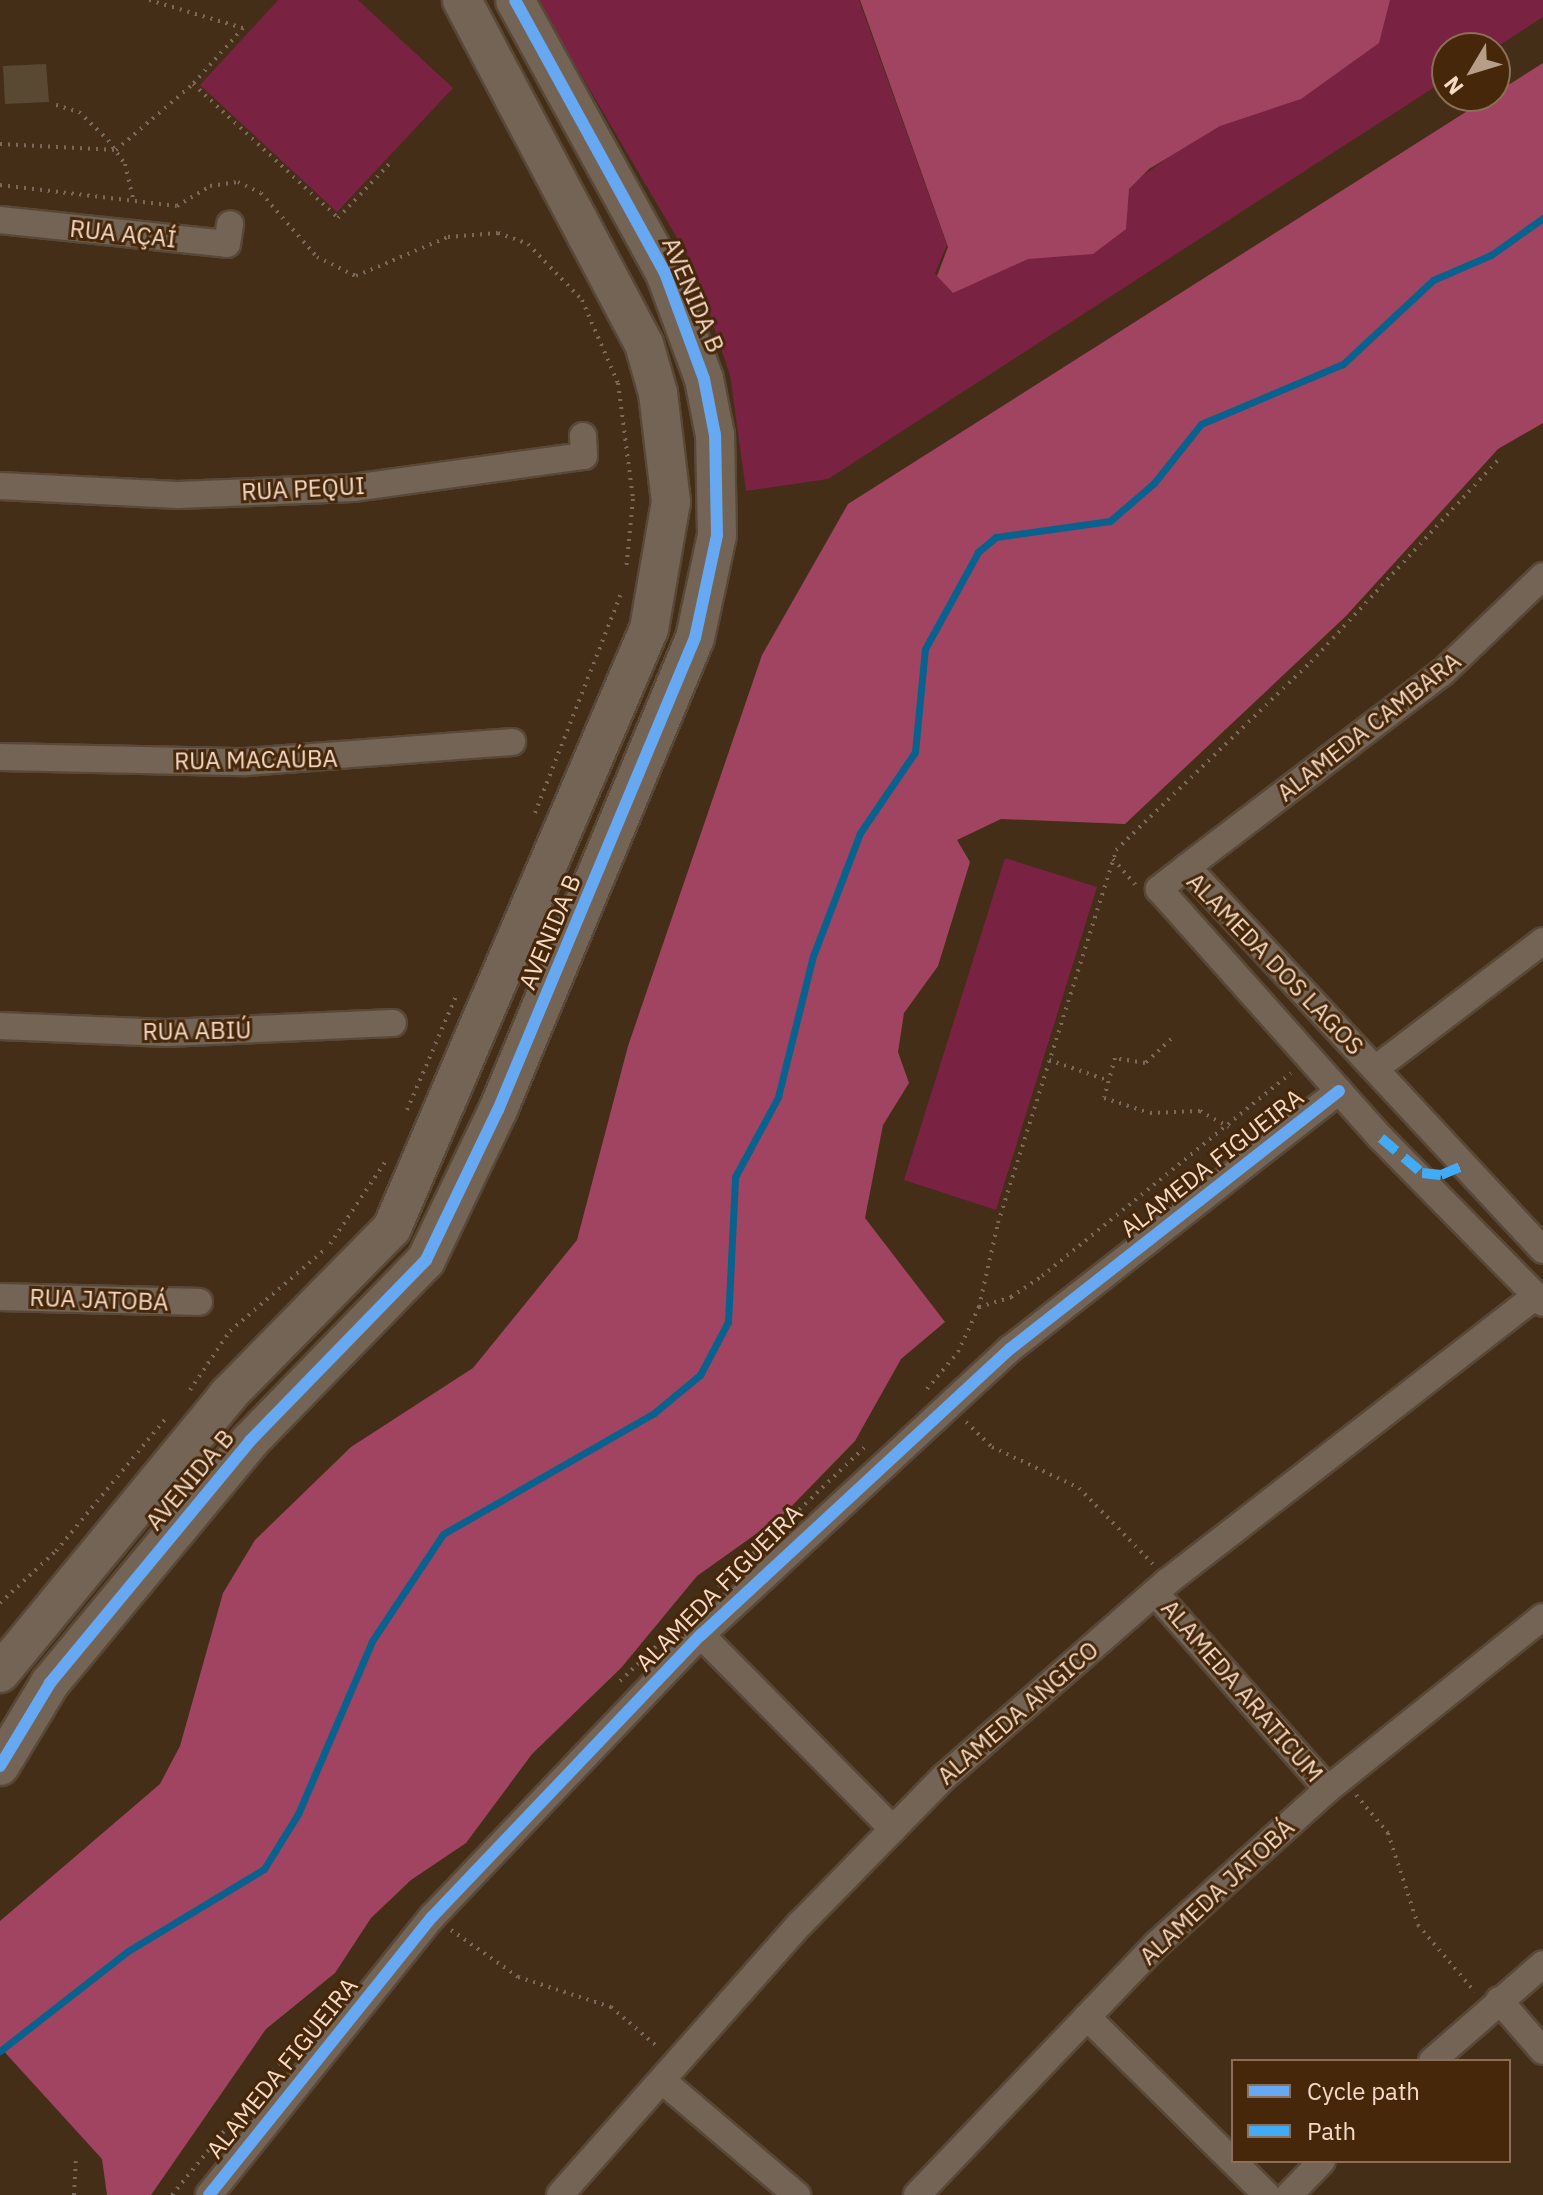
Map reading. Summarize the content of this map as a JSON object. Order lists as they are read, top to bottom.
{
  "streets": {
    "street": [
      "RUA AÇAÍ",
      "AVENIDA B",
      "RUA PEQUI",
      "ALAMEDA CAMBARA",
      "RUA MACAÚBA",
      "ALAMEDA DOS LAGOS",
      "RUA ABIÚ",
      "ALAMEDA FIGUEIRA",
      "RUA JATOBÁ",
      "ALAMEDA ARATICUM",
      "ALAMEDA ANGICO",
      "ALAMEDA JATOBÁ"
    ]
  },
  "crossings": [
    ["ALAMEDA CAMBARA", "ALAMEDA DOS LAGOS"],
    ["ALAMEDA DOS LAGOS", "ALAMEDA FIGUEIRA"],
    ["ALAMEDA DOS LAGOS", "ALAMEDA ANGICO"],
    ["ALAMEDA ARATICUM", "ALAMEDA ANGICO"],
    ["ALAMEDA ARATICUM", "ALAMEDA JATOBÁ"]
  ],
  "legend": ["Cycle path", "Path"],
  "north": "bottom left"
}
